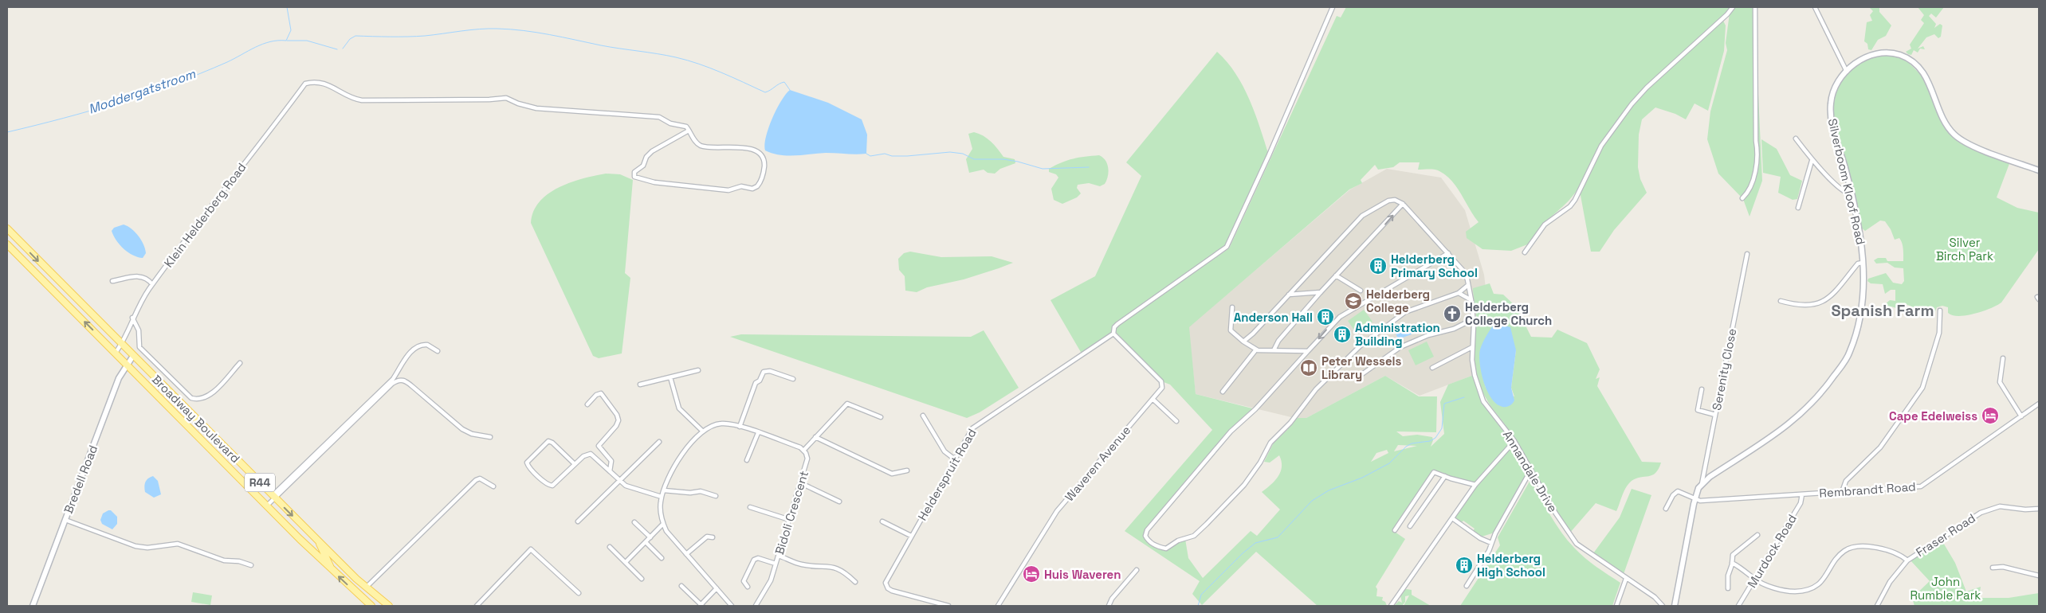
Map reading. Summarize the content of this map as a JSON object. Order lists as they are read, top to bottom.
{
  "streets": {
    "main road": ["Broadway Boulevard", "R44"],
    "street": [
      "Silverboom Kloof Road",
      "Klein Helderberg Road",
      "Serenity Close",
      "Waveren Avenue",
      "Annandale Drive",
      "Helderspruit Road",
      "Bredell Road",
      "Rembrandt Road",
      "Bidoli Crescent",
      "Fraser Road",
      "Murdock Road"
    ]
  },
  "crossings": [
    ["Silverboom Kloof Road", "Serenity Close"],
    ["Klein Helderberg Road", "Broadway Boulevard"],
    ["Broadway Boulevard", "Bredell Road"],
    ["Waveren Avenue", "Helderspruit Road"],
    ["Rembrandt Road", "Murdock Road"]
  ],
  "districts": ["Spanish Farm"],
  "water": ["Moddergatstroom"],
  "parks": ["Silver Birch Park", "John Rumble Park"],
  "places": {
    "building": [
      "Helderberg Primary School",
      "Anderson Hall",
      "Administration Building",
      "Helderberg High School"
    ],
    "school or university": ["Helderberg College"],
    "church": ["Helderberg College Church"],
    "library": ["Peter Wessels Library"],
    "hotel": ["Cape Edelweiss", "Huis Waveren"]
  }
}
